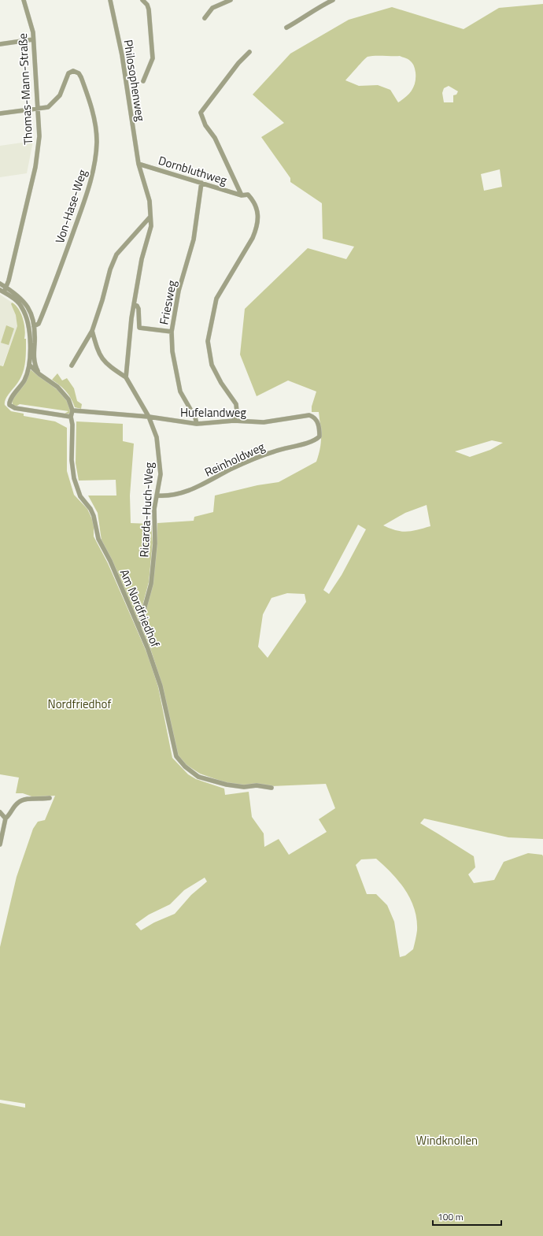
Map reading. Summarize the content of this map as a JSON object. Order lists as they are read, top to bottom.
{
  "streets": {
    "street": [
      "Philosophenweg",
      "Thomas-Mann-Straße",
      "Dornbluthweg",
      "Von-Hase-Weg",
      "Friesweg",
      "Hufelandweg",
      "Reinholdweg",
      "Ricarda-Huch-Weg",
      "Am Nordfriedhof"
    ]
  },
  "crossings": [
    ["Philosophenweg", "Dornbluthweg"],
    ["Thomas-Mann-Straße", "Von-Hase-Weg"],
    ["Dornbluthweg", "Friesweg"],
    ["Dornbluthweg", "Hufelandweg"],
    ["Friesweg", "Hufelandweg"],
    ["Hufelandweg", "Reinholdweg"],
    ["Hufelandweg", "Ricarda-Huch-Weg"],
    ["Reinholdweg", "Ricarda-Huch-Weg"],
    ["Ricarda-Huch-Weg", "Am Nordfriedhof"]
  ],
  "parks": ["Nordfriedhof", "Windknollen"],
  "scale_bar": "100 m"
}
